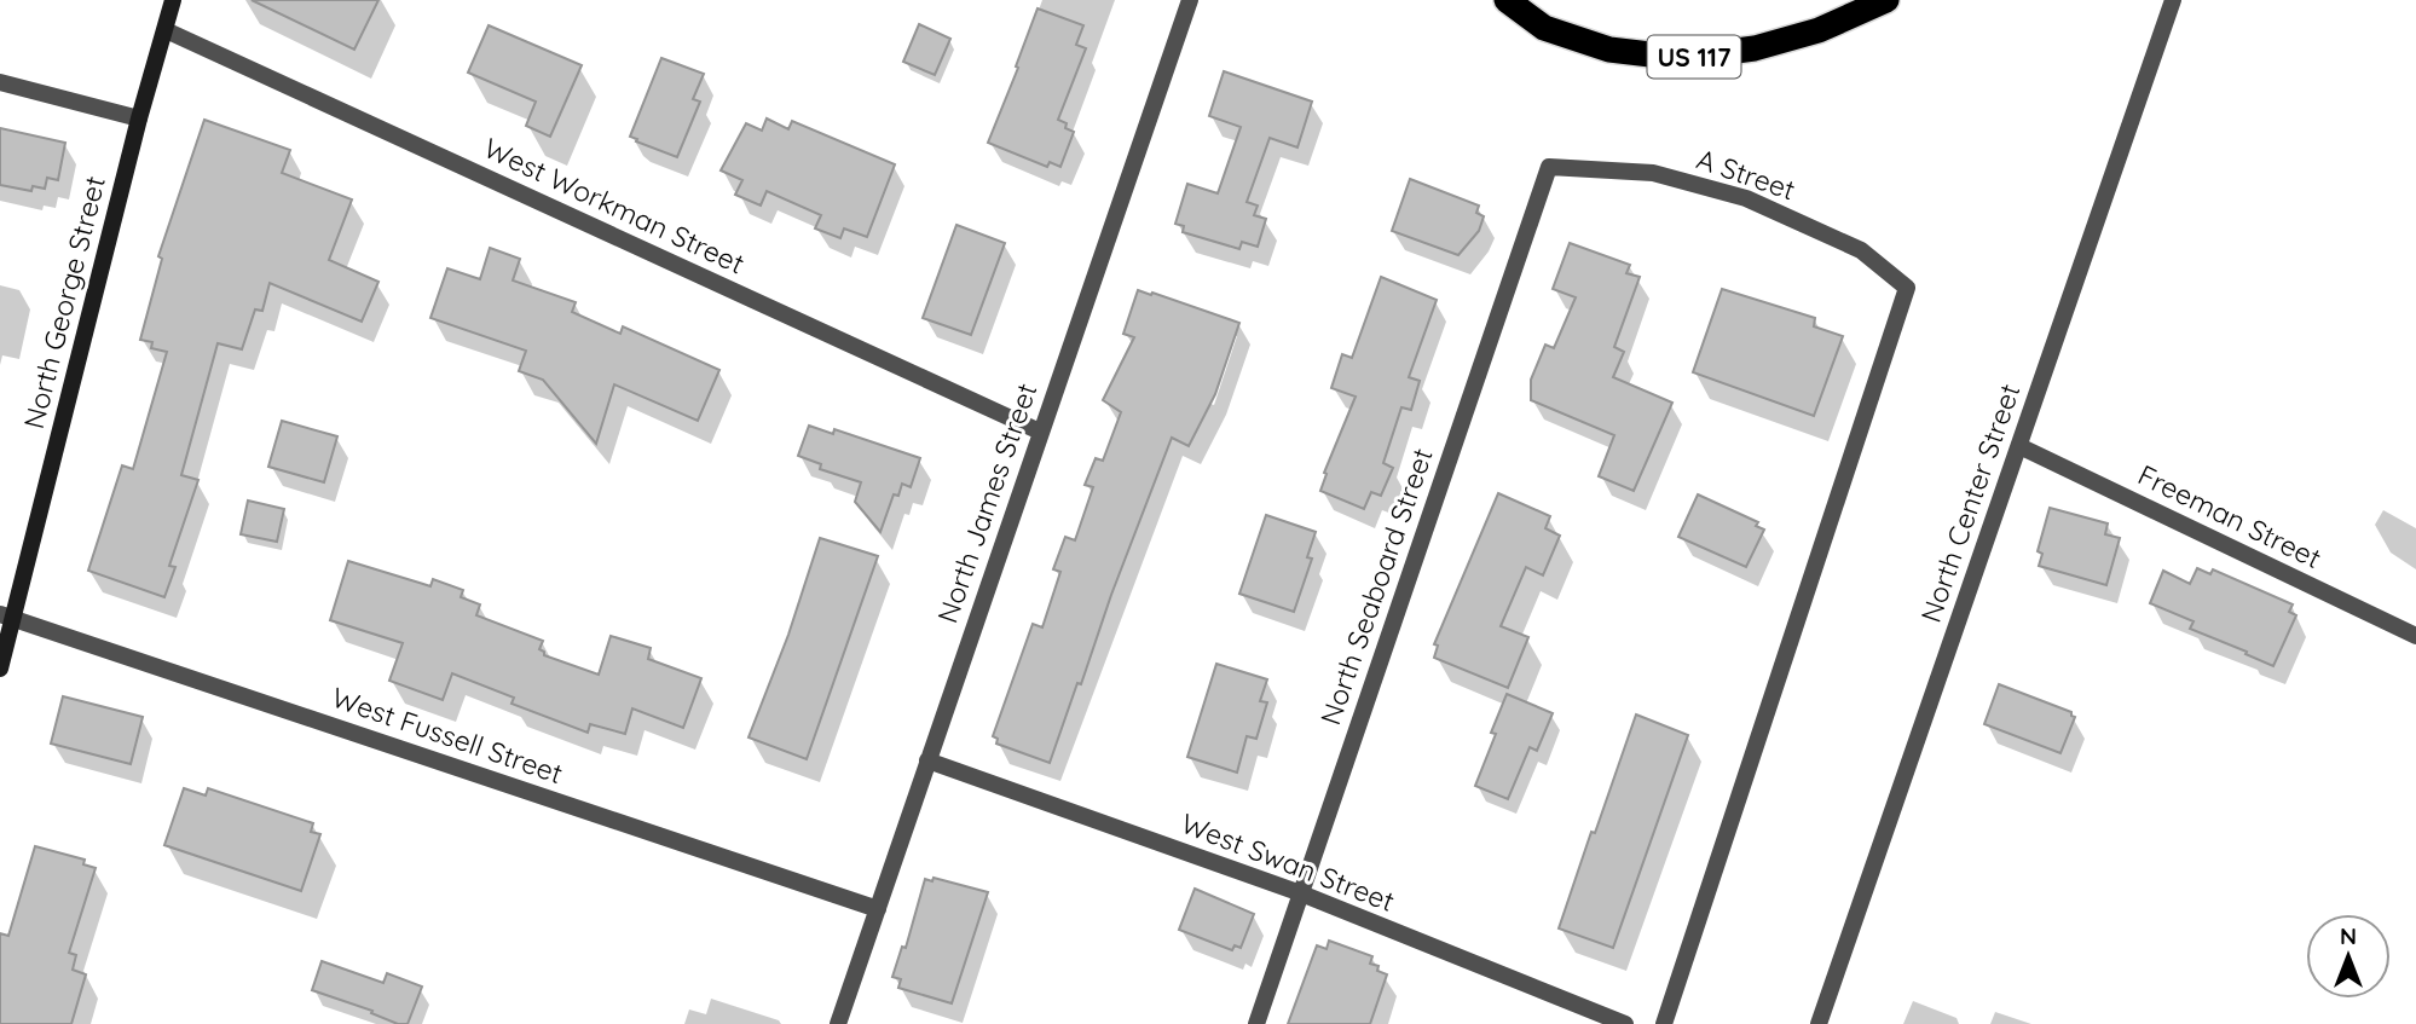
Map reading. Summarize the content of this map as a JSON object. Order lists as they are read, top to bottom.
{
  "streets": {
    "highway": ["US 117"],
    "main road": ["North George Street"],
    "street": [
      "A Street",
      "West Workman Street",
      "North James Street",
      "North Center Street",
      "Freeman Street",
      "North Seaboard Street",
      "West Fussell Street",
      "West Swan Street"
    ]
  },
  "crossings": [
    ["A Street", "North Seaboard Street"],
    ["West Workman Street", "North George Street"],
    ["West Workman Street", "North James Street"],
    ["North George Street", "West Fussell Street"],
    ["North James Street", "West Fussell Street"],
    ["North James Street", "West Swan Street"],
    ["North Center Street", "Freeman Street"],
    ["North Seaboard Street", "West Swan Street"]
  ],
  "north": "top"
}
